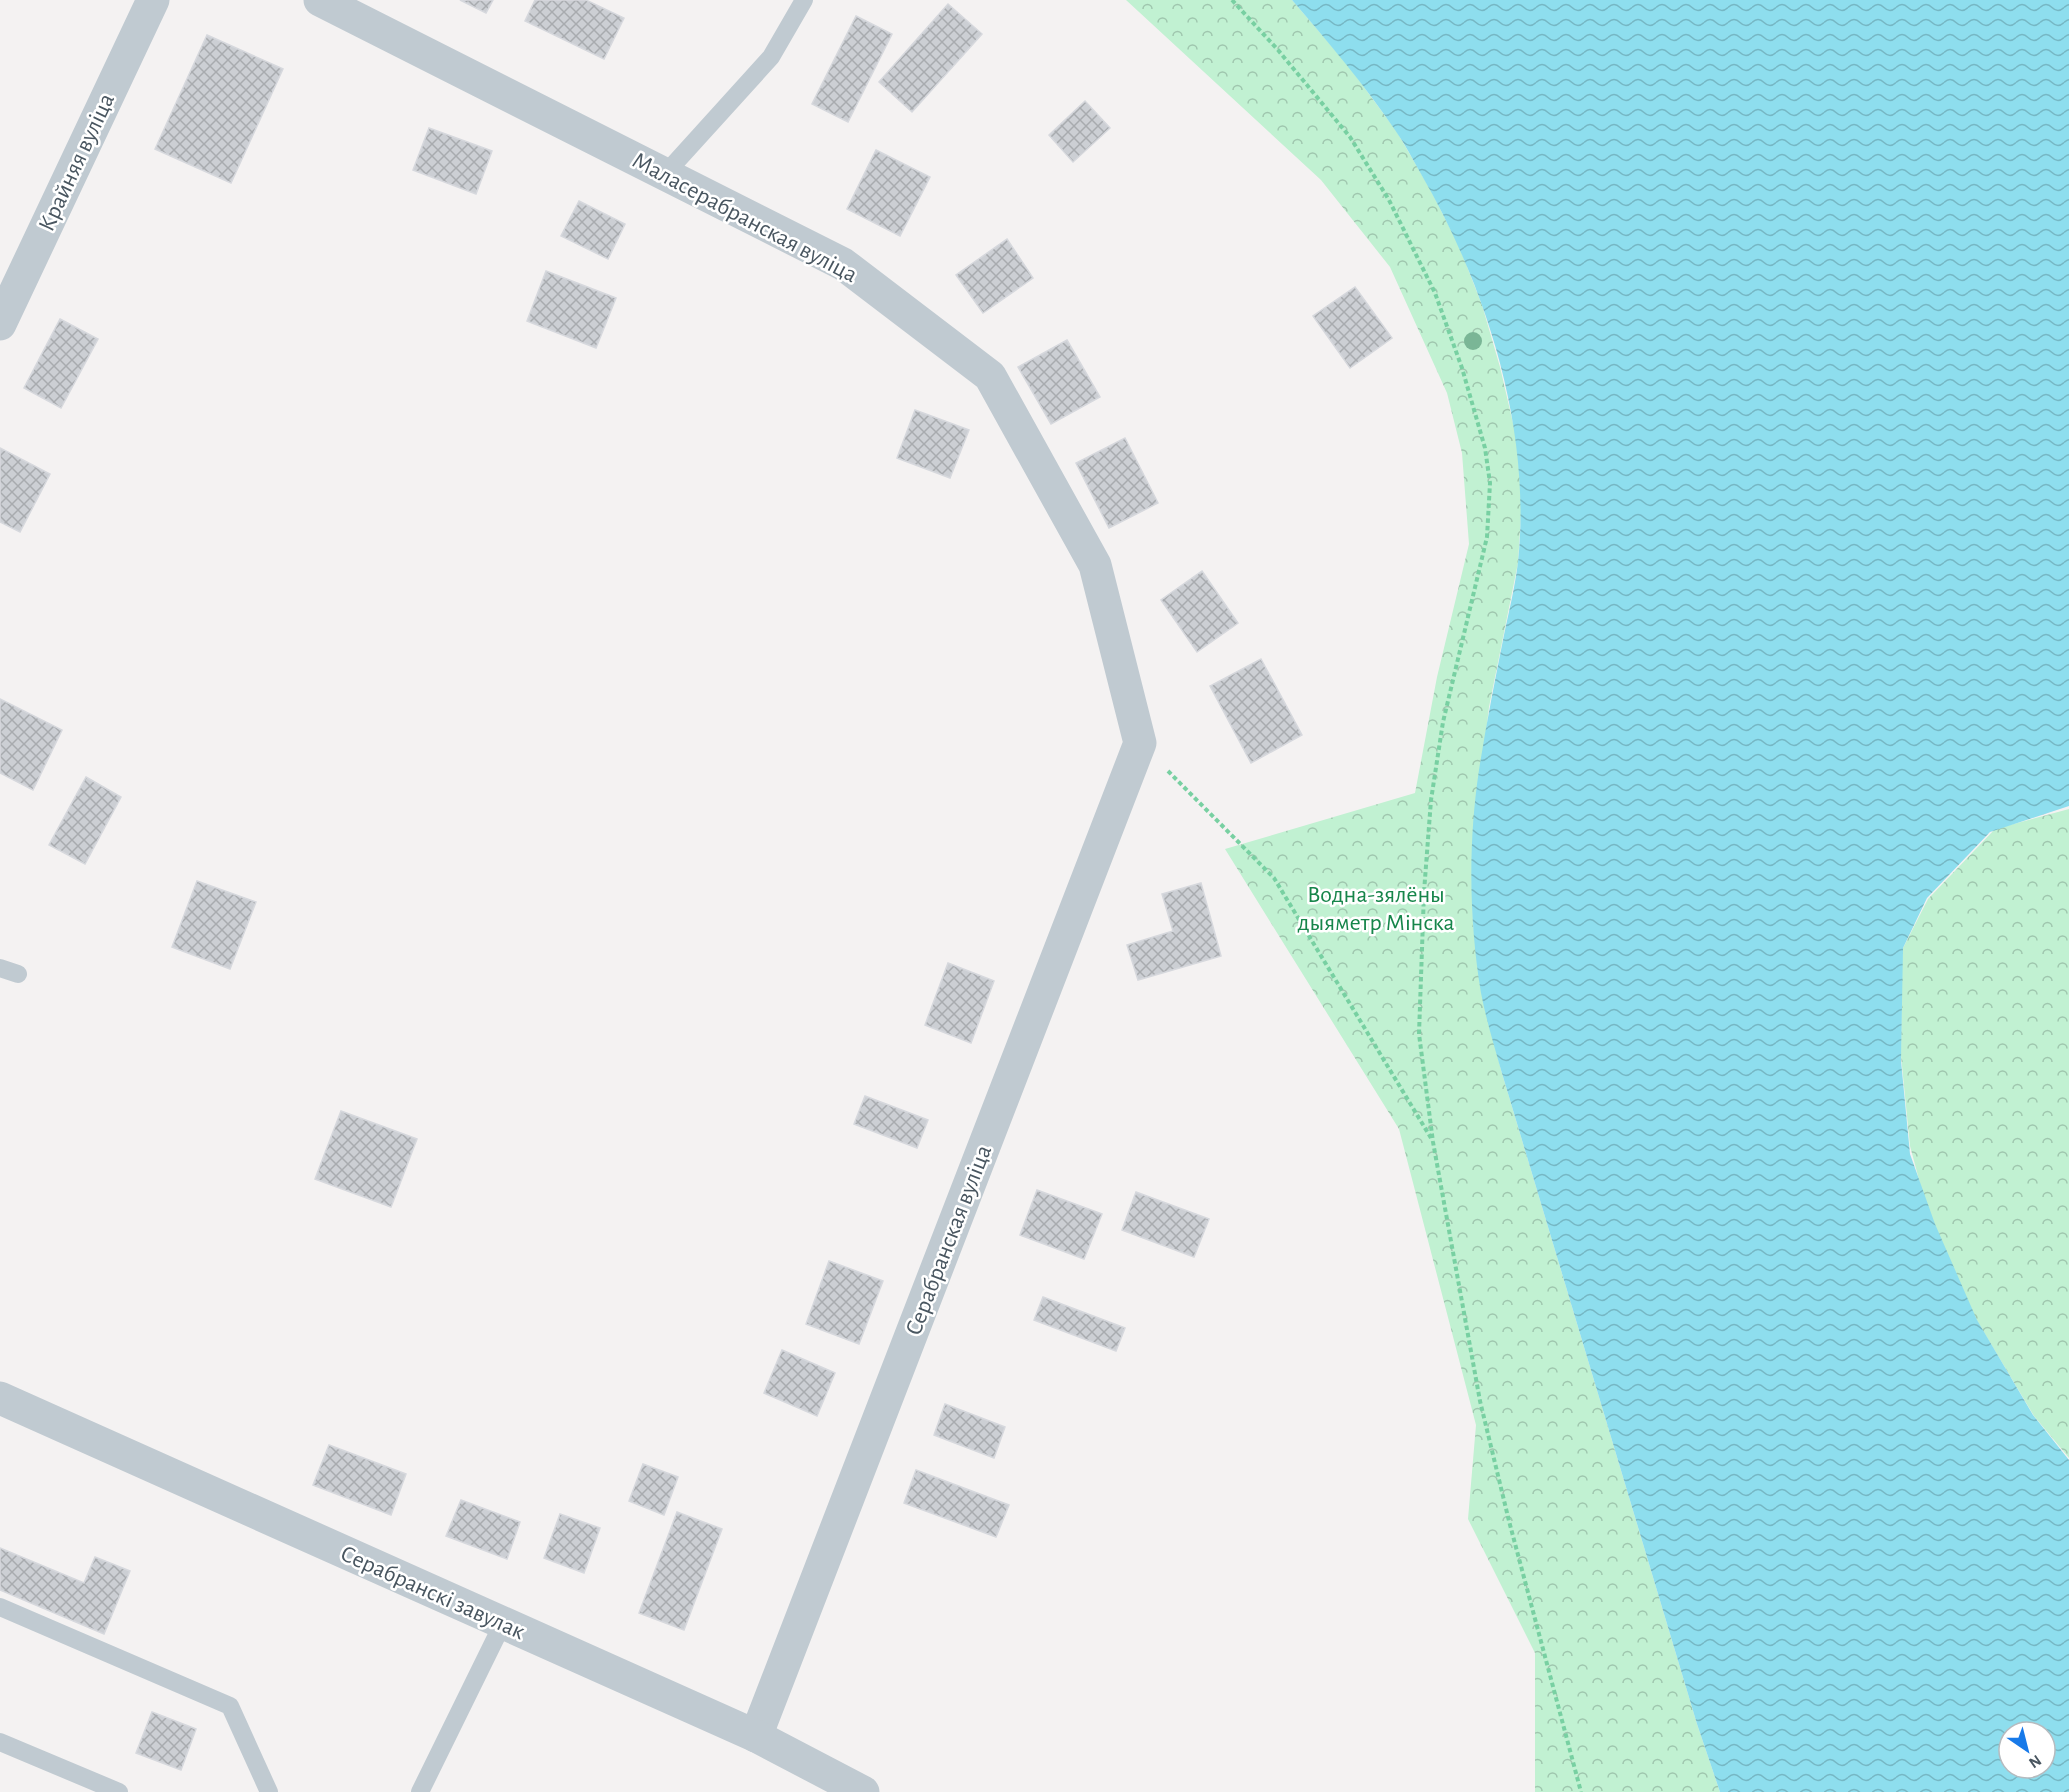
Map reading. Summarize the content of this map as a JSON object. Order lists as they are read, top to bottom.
{
  "streets": {
    "street": [
      "Крайняя вуліца",
      "Маласерабранская вуліца",
      "Серабранская вуліца",
      "Серабранскі завулак"
    ]
  },
  "crossings": [
    ["Маласерабранская вуліца", "Серабранская вуліца"],
    ["Серабранская вуліца", "Серабранскі завулак"]
  ],
  "parks": ["Водна-зялёны дыяметр Мінска"],
  "north": "bottom right"
}
